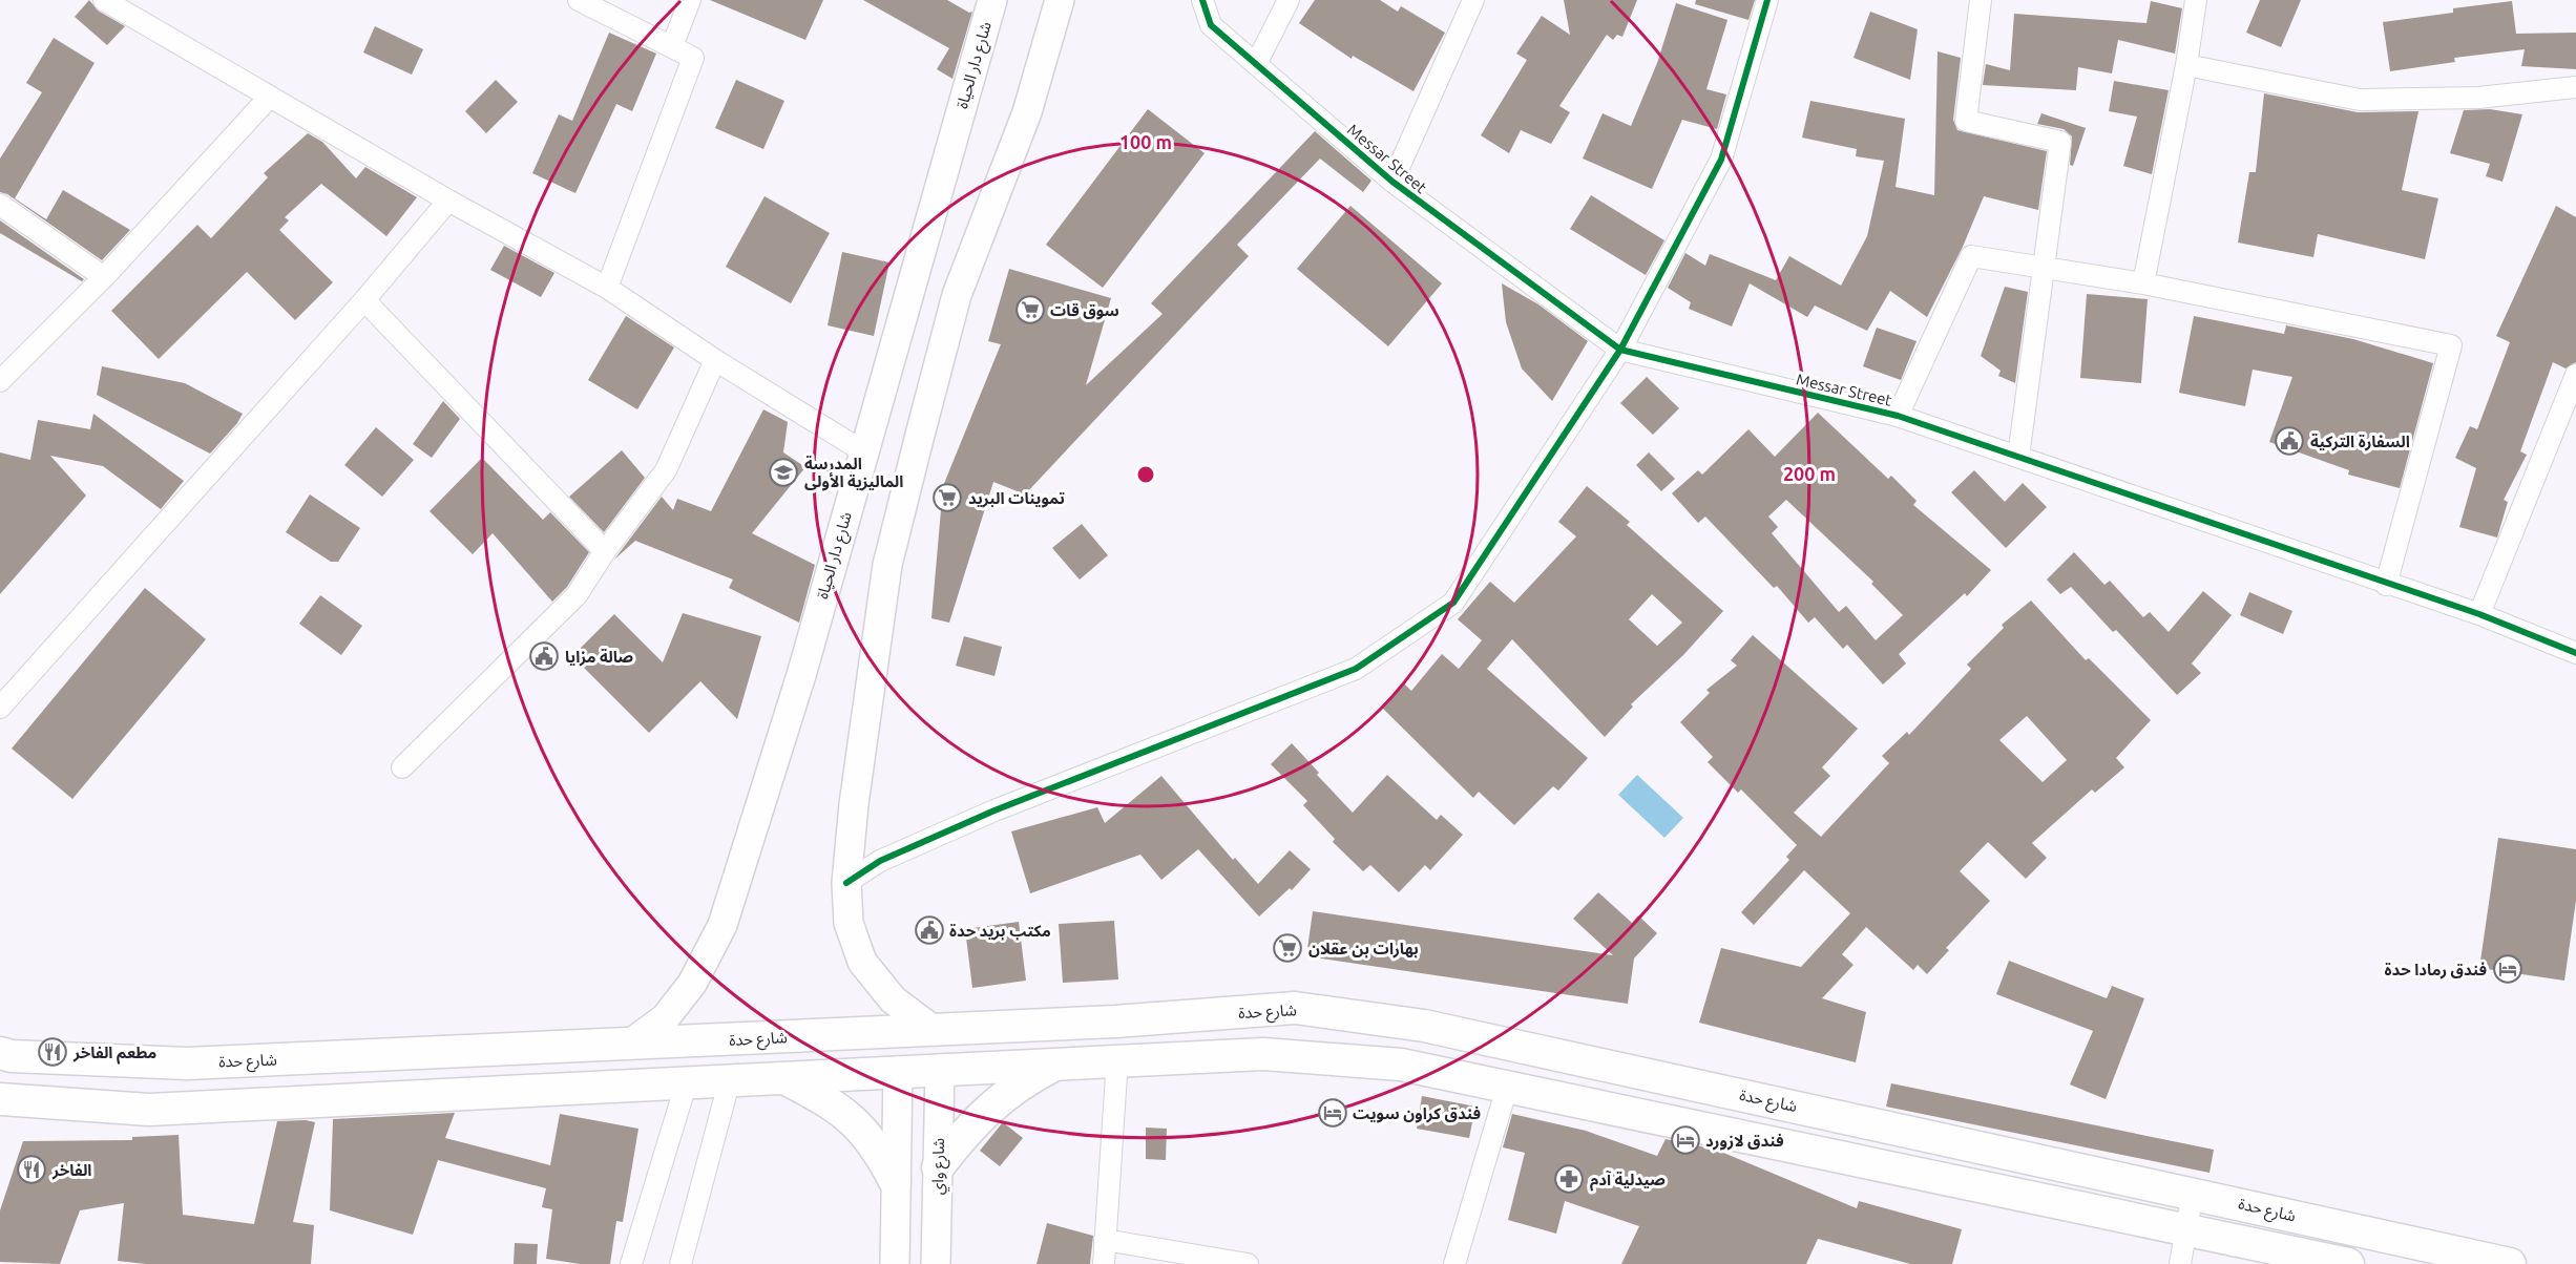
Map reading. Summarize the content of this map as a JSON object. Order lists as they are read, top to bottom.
{
  "streets": {
    "main road": ["شارع دار الحياة", "شارع حدة", "شارع واي"],
    "street": ["Messar Street"]
  },
  "crossings": [
    ["شارع دار الحياة", "شارع حدة"]
  ],
  "places": {
    "supermarket": ["سوق قات", "تموينات البريد", "بهارات بن عقلان"],
    "public building": ["السفارة التركية", "صالة مزايا", "مكتب بريد حدة"],
    "school or university": ["المدرسة الماليزية الأولى"],
    "hotel": ["فندق رمادا حدة", "فندق كراون سويت", "فندق لازورد"],
    "restaurant": ["مطعم الفاخر", "الفاخر"],
    "pharmacy": ["صيدلية آدم"]
  },
  "rings": ["100 m", "200 m"]
}
